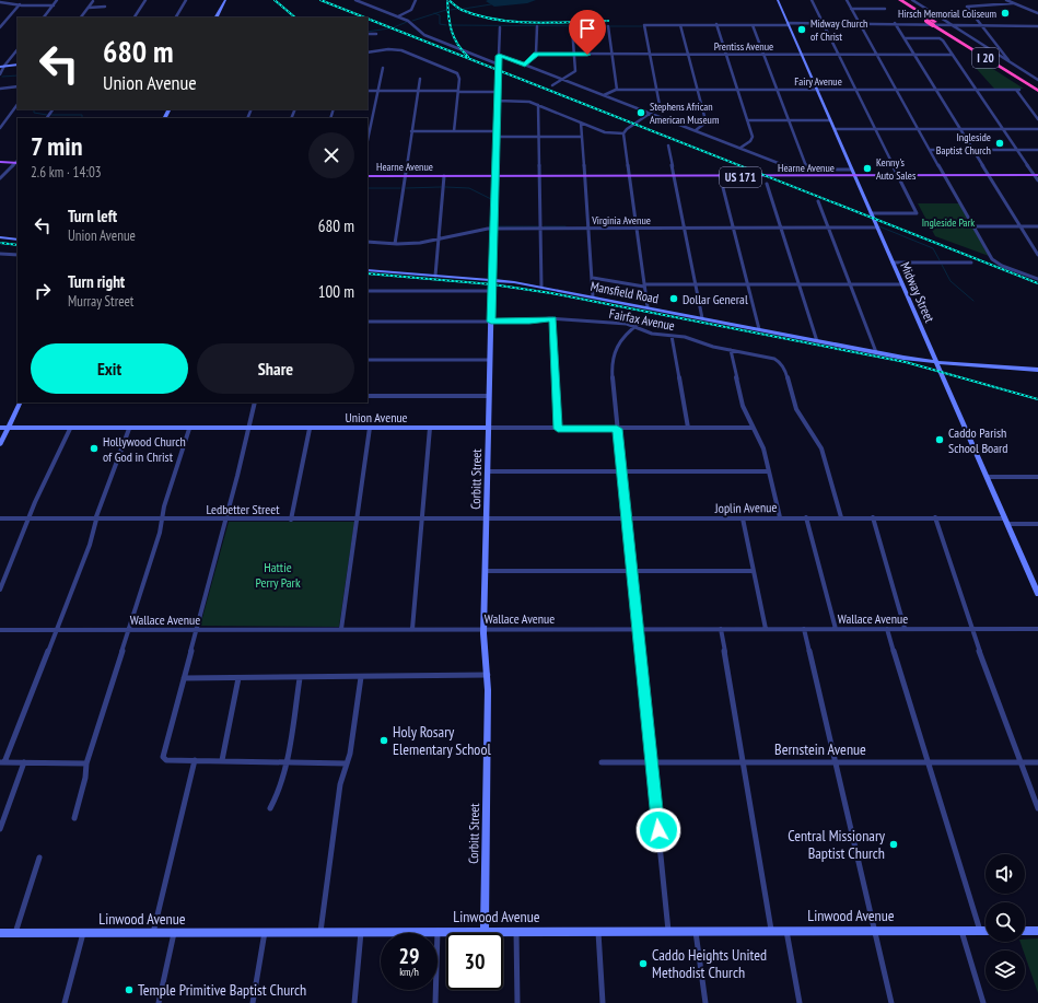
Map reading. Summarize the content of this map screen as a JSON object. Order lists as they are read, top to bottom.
{
  "streets": {
    "highway": ["I 20"],
    "main road": ["Hearne Avenue", "US 171"],
    "street": [
      "Prentiss Avenue",
      "Fairy Avenue",
      "Virginia Avenue",
      "Mansfield Road",
      "Midway Street",
      "Fairfax Avenue",
      "Union Avenue",
      "Corbitt Street",
      "Joplin Avenue",
      "Ledbetter Street",
      "Wallace Avenue",
      "Bernstein Avenue",
      "Linwood Avenue"
    ]
  },
  "crossings": [
    ["Prentiss Avenue", "Midway Street"],
    ["Fairy Avenue", "Midway Street"],
    ["Hearne Avenue", "Midway Street"],
    ["Hearne Avenue", "Corbitt Street"],
    ["Virginia Avenue", "Midway Street"],
    ["Virginia Avenue", "Corbitt Street"],
    ["Mansfield Road", "Midway Street"],
    ["Mansfield Road", "Corbitt Street"],
    ["Midway Street", "Joplin Avenue"],
    ["Fairfax Avenue", "Corbitt Street"],
    ["Fairfax Avenue", "Joplin Avenue"],
    ["Union Avenue", "Corbitt Street"],
    ["Corbitt Street", "Joplin Avenue"],
    ["Corbitt Street", "Ledbetter Street"],
    ["Corbitt Street", "Wallace Avenue"],
    ["Corbitt Street", "Linwood Avenue"],
    ["Joplin Avenue", "Ledbetter Street"]
  ],
  "parks": ["Ingleside Park", "Hattie Perry Park"],
  "places": [
    "Hirsch Memorial Coliseum",
    "Midway Church of Christ",
    "Stephens African American Museum",
    "Ingleside Baptist Church",
    "Kenny's Auto Sales",
    "Dollar General",
    "Caddo Parish School Board",
    "Hollywood Church of God in Christ",
    "Holy Rosary Elementary School",
    "Central Missionary Baptist Church",
    "Caddo Heights United Methodist Church",
    "Temple Primitive Baptist Church"
  ],
  "page": {
    "turn": ["680 m", "Union Avenue"],
    "heading": ["7 min", "2.6 km · 14:03"],
    "list": [
      {
        "name": "Turn left",
        "note": "Union Avenue",
        "value": "680 m"
      },
      {
        "name": "Turn right",
        "note": "Murray Street",
        "value": "100 m"
      }
    ],
    "buttons": ["Exit", "Share"],
    "speed": "29 km/h",
    "limit": "30"
  }
}
